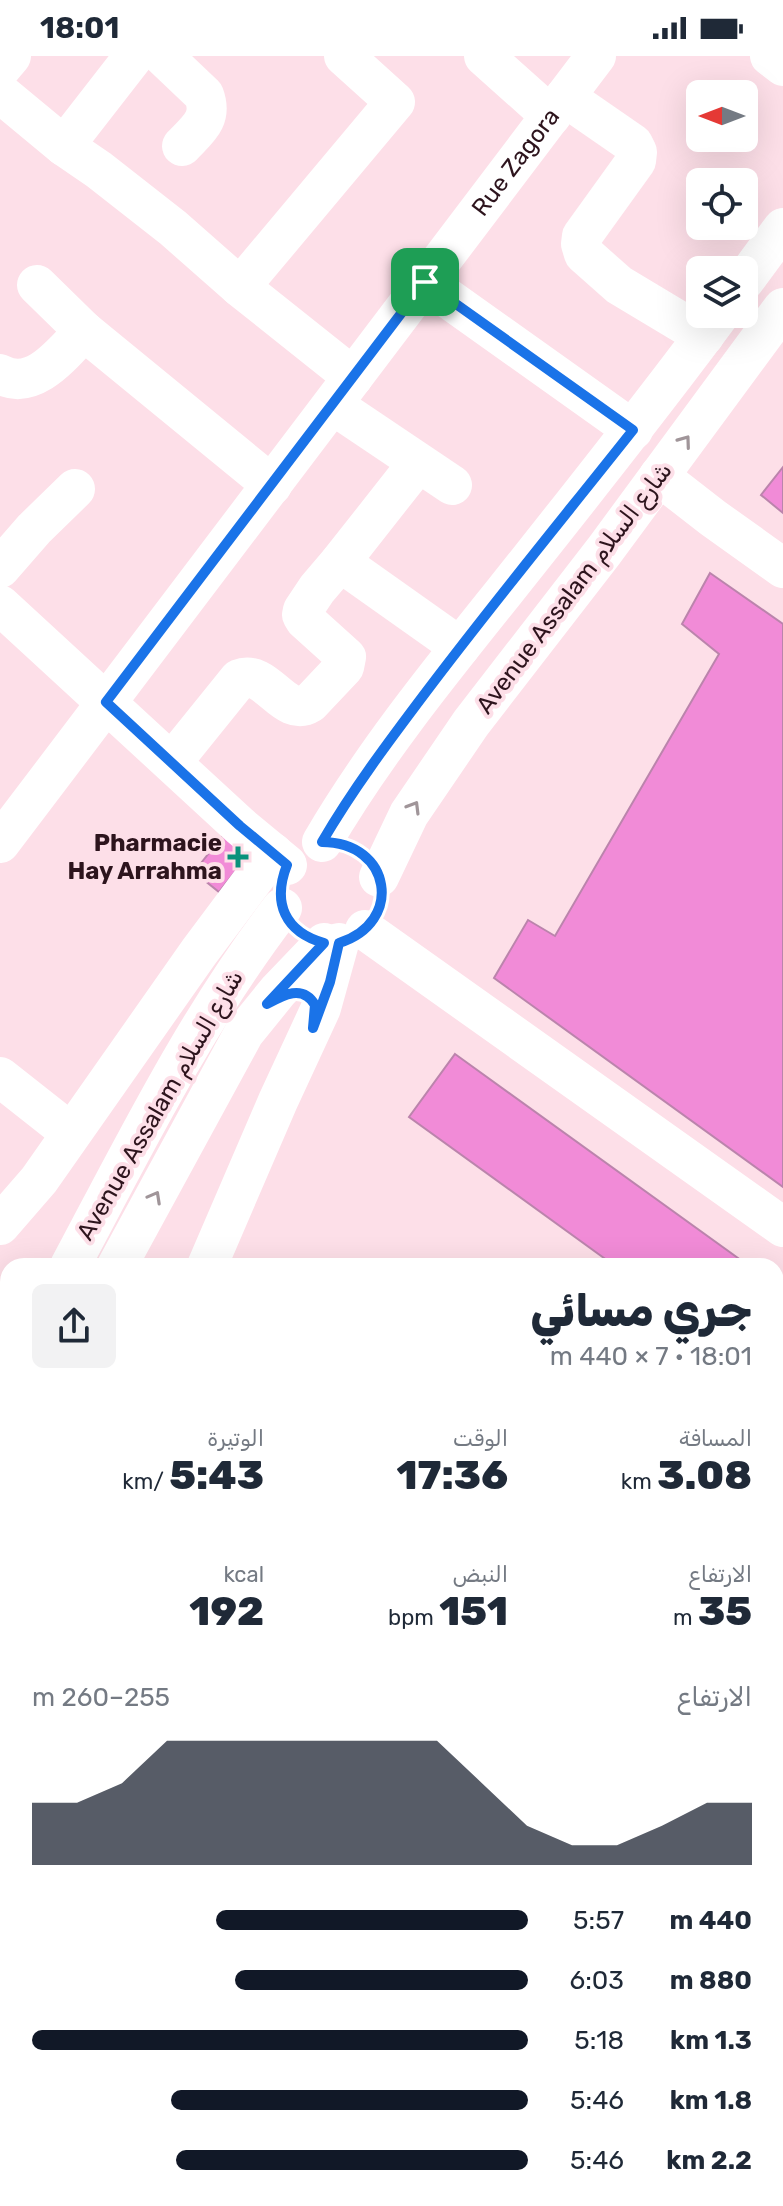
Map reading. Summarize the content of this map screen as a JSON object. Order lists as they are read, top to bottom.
{
  "streets": {
    "street": ["Rue Zagora", "Avenue Assalam شارع السلام"]
  },
  "places": {
    "health": ["Pharmacie Hay Arrahma"]
  },
  "north": "left",
  "page": {
    "status": "18:01",
    "heading": ["جري مسائي", "18:01 · 7 × 440 m"],
    "stats": [
      ["المسافة", "3.08 km"],
      ["الوقت", "17:36"],
      ["الوتيرة", "5:43 /km"],
      ["الارتفاع", "35 m"],
      ["النبض", "151 bpm"],
      ["kcal", "192"]
    ],
    "chart": ["الارتفاع", "255–260 m"],
    "list": [
      {
        "name": "440 m",
        "note": "5:57"
      },
      {
        "name": "880 m",
        "note": "6:03"
      },
      {
        "name": "1.3 km",
        "note": "5:18"
      },
      {
        "name": "1.8 km",
        "note": "5:46"
      },
      {
        "name": "2.2 km",
        "note": "5:46"
      }
    ]
  }
}
